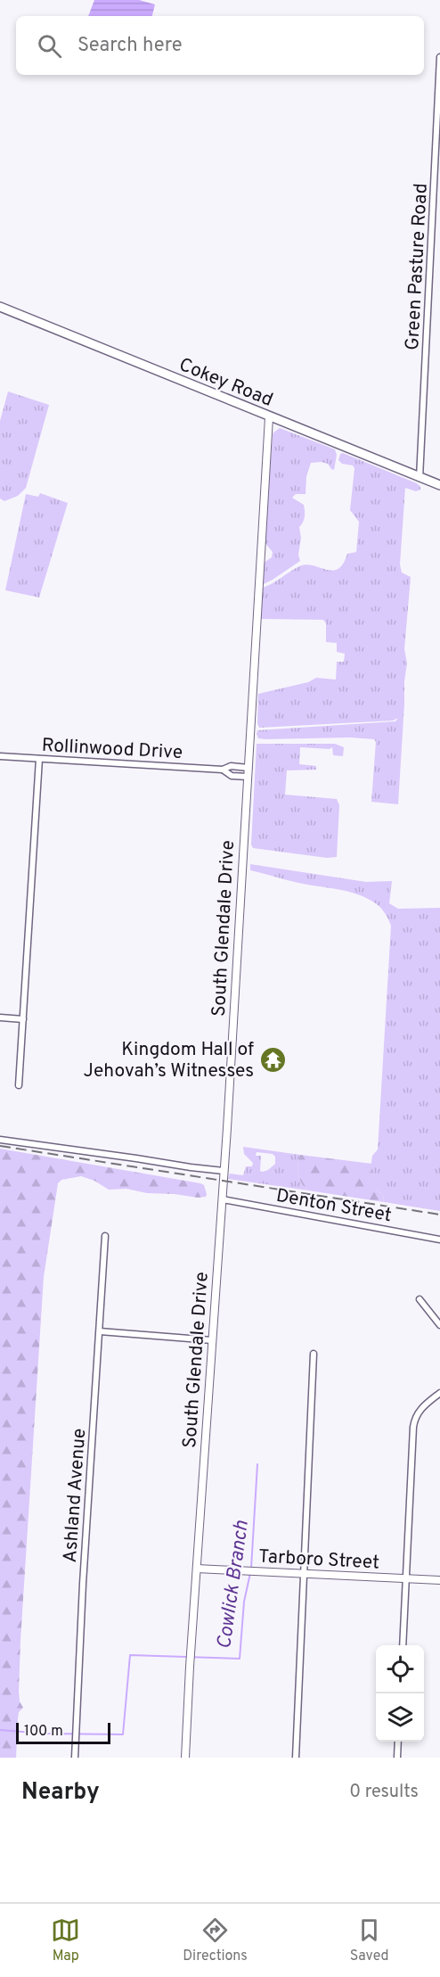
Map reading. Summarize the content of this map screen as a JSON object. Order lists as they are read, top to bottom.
{
  "streets": {
    "main road": ["Cokey Road"],
    "street": [
      "Green Pasture Road",
      "Rollinwood Drive",
      "South Glendale Drive",
      "Denton Street",
      "Ashland Avenue",
      "Tarboro Street"
    ]
  },
  "crossings": [
    ["Green Pasture Road", "Cokey Road"],
    ["Cokey Road", "South Glendale Drive"],
    ["Rollinwood Drive", "South Glendale Drive"],
    ["South Glendale Drive", "Denton Street"],
    ["South Glendale Drive", "Tarboro Street"]
  ],
  "water": ["Cowlick Branch"],
  "places": {
    "temple": ["Kingdom Hall of Jehovah’s Witnesses"]
  },
  "scale_bar": "100 m",
  "page": {
    "search": "Search here",
    "scale": "100 m",
    "heading": ["Nearby", "0 results"],
    "nav": ["Map", "Directions", "Saved"]
  }
}
